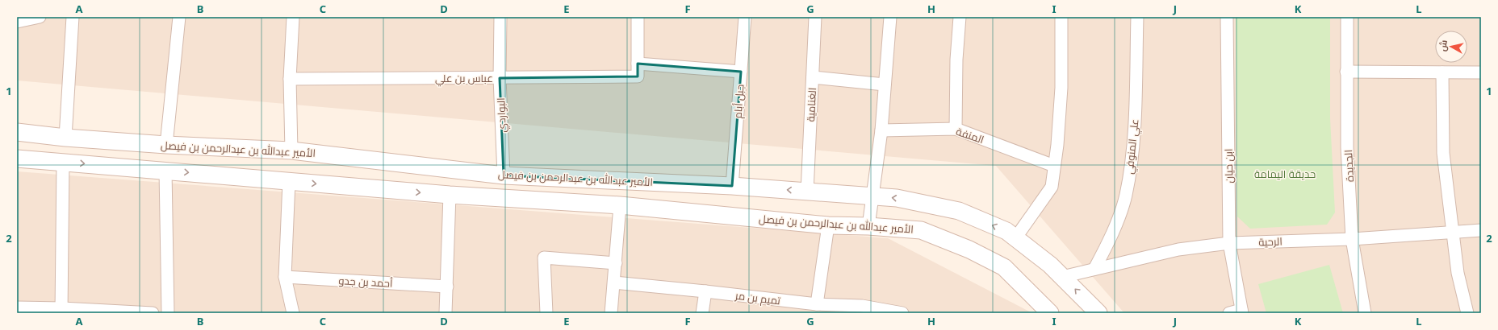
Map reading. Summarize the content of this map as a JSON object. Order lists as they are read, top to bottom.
{
  "streets": {
    "main road": ["الأمير عبدالله بن عبدالرحمن بن فيصل"],
    "street": [
      "عباس بن علي",
      "جبل أبام",
      "الغنامية",
      "البواردي",
      "المنفة",
      "علي المنوفي",
      "ابن حيان",
      "الجديدة",
      "الرحية",
      "أحمد بن جدو",
      "تميم بن مر"
    ]
  },
  "crossings": [
    ["عباس بن علي", "البواردي"],
    ["جبل أبام", "الأمير عبدالله بن عبدالرحمن بن فيصل"],
    ["الغنامية", "الأمير عبدالله بن عبدالرحمن بن فيصل"],
    ["البواردي", "الأمير عبدالله بن عبدالرحمن بن فيصل"],
    ["علي المنوفي", "الرحية"],
    ["الأمير عبدالله بن عبدالرحمن بن فيصل", "الرحية"],
    ["ابن حيان", "الرحية"],
    ["الجديدة", "الرحية"]
  ],
  "parks": ["حديقة اليمامة"],
  "north": "left",
  "grid": {
    "columns": [
      "A",
      "B",
      "C",
      "D",
      "E",
      "F",
      "G",
      "H",
      "I",
      "J",
      "K",
      "L"
    ],
    "rows": ["1", "2"]
  }
}
